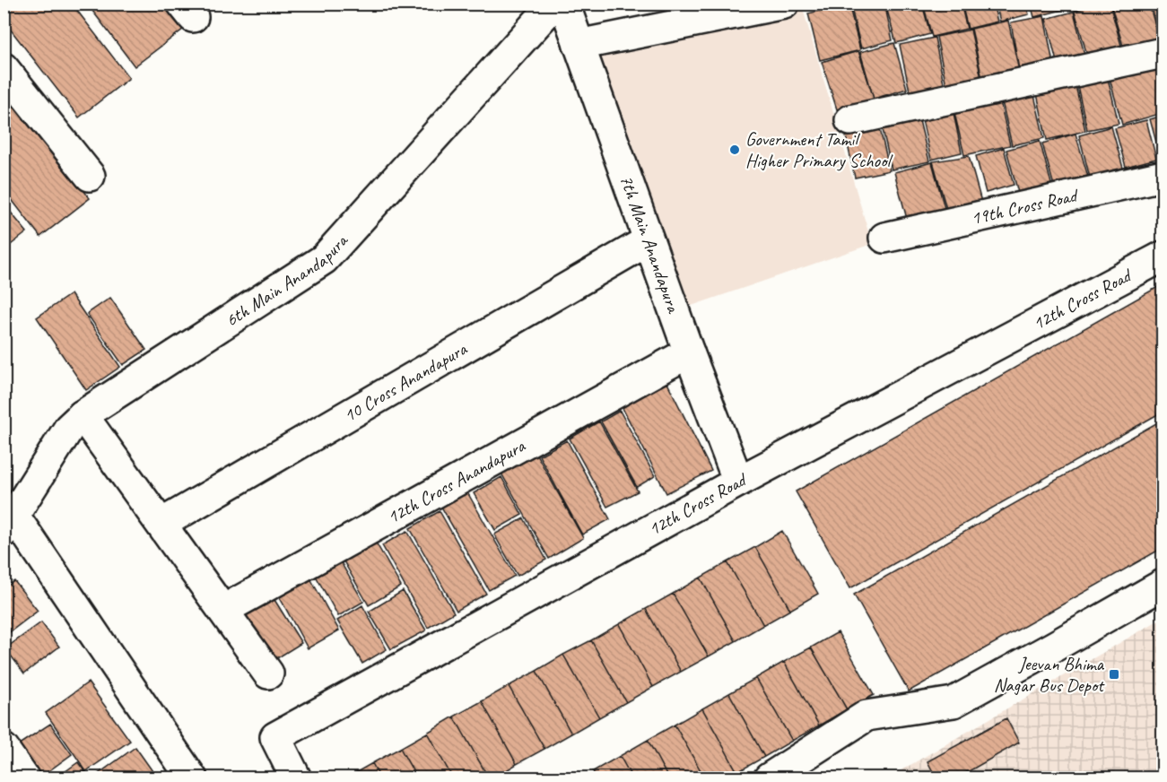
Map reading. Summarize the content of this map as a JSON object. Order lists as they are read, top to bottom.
{
  "streets": {
    "street": [
      "19th Cross Road",
      "7th Main Anandapura",
      "6th Main Anandapura",
      "12th Cross Road",
      "10 Cross Anandapura",
      "12th Cross Anandapura"
    ]
  },
  "crossings": [
    ["7th Main Anandapura", "12th Cross Road"],
    ["7th Main Anandapura", "10 Cross Anandapura"],
    ["7th Main Anandapura", "12th Cross Anandapura"]
  ],
  "places": {
    "other": ["Government Tamil Higher Primary School"],
    "transit": ["Jeevan Bhima Nagar Bus Depot"]
  }
}
